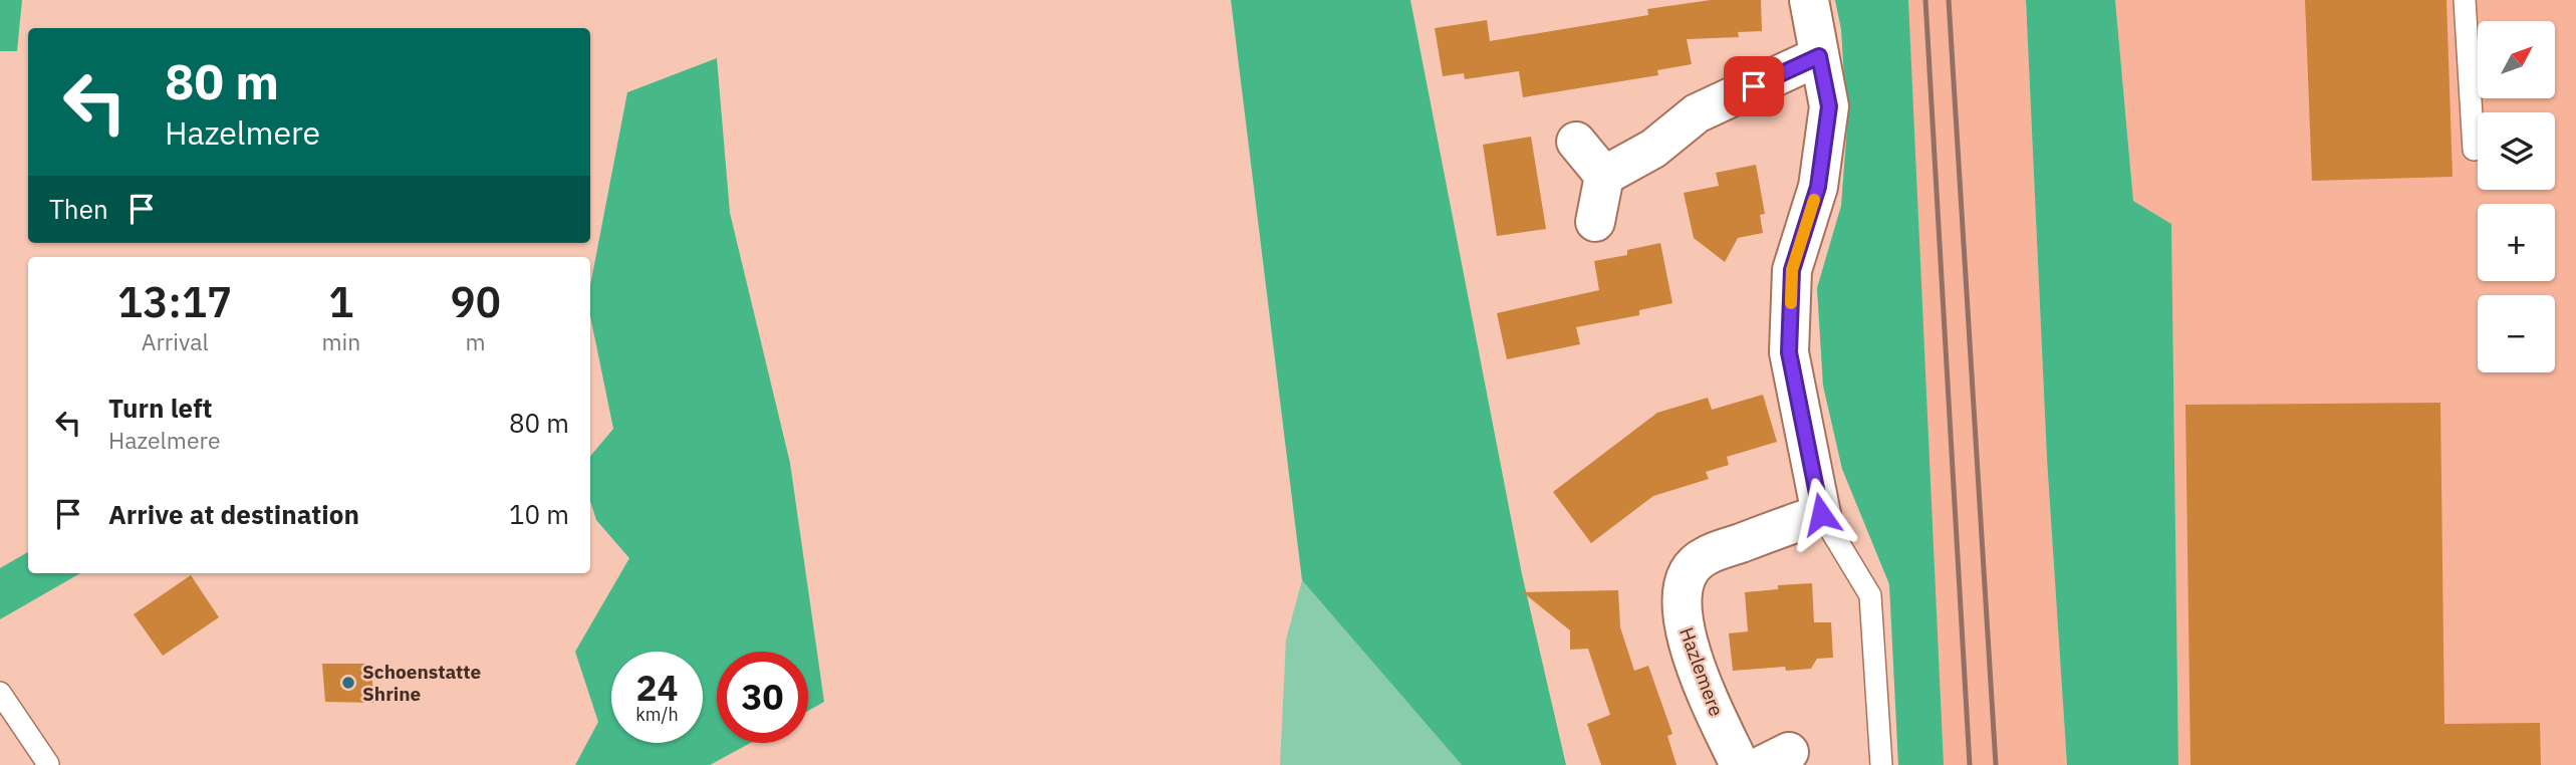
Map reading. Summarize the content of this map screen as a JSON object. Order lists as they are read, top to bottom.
{
  "streets": {
    "street": ["Hazlemere"]
  },
  "places": ["Schoenstatte Shrine"],
  "north": "top right",
  "page": {
    "map_buttons": ["+", "−"],
    "turn": ["80 m", "Hazelmere"],
    "then": "Then",
    "eta": [
      "13:17",
      "Arrival",
      "1",
      "min",
      "90",
      "m"
    ],
    "list": [
      {
        "name": "Turn left",
        "note": "Hazelmere",
        "value": "80 m"
      },
      {
        "name": "Arrive at destination",
        "value": "10 m"
      }
    ],
    "speed": "24 km/h",
    "limit": "30"
  }
}
